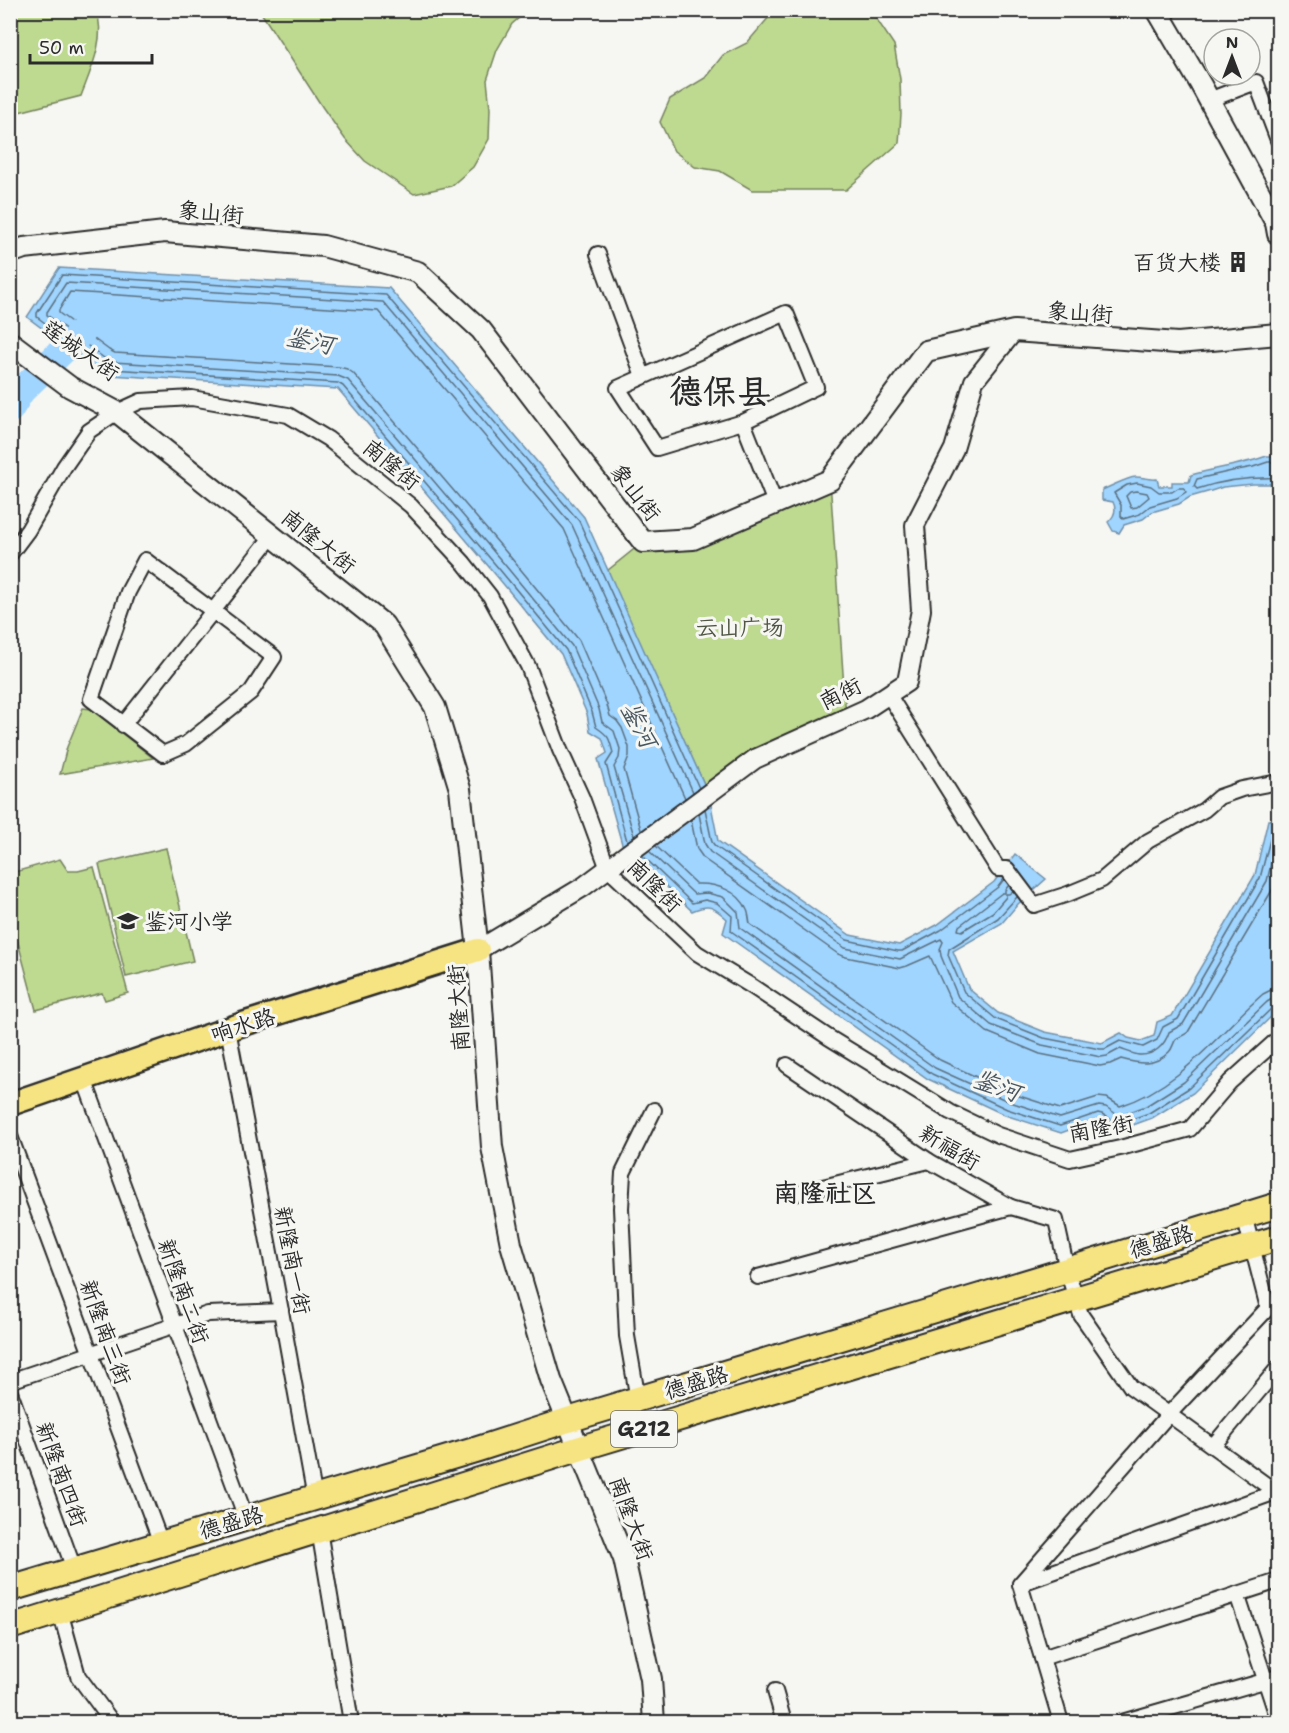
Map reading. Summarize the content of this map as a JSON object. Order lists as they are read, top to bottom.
{
  "streets": {
    "highway": ["德盛路", "G212"],
    "main road": [
      "象山街",
      "莲城大街",
      "南隆大街",
      "响水路"
    ],
    "street": [
      "南隆街",
      "南街",
      "新福街",
      "新隆南一街",
      "新隆南二街",
      "新隆南三街",
      "新隆南四街"
    ]
  },
  "crossings": [
    ["象山街", "南街"],
    ["莲城大街", "南隆街"],
    ["莲城大街", "南隆大街"],
    ["南隆街", "南隆大街"],
    ["南隆街", "南街"],
    ["南隆大街", "南街"],
    ["南隆大街", "响水路"],
    ["南隆大街", "德盛路"],
    ["南隆大街", "G212"],
    ["南街", "响水路"],
    ["响水路", "新隆南一街"],
    ["响水路", "新隆南二街"],
    ["新福街", "德盛路"],
    ["德盛路", "新隆南一街"],
    ["德盛路", "新隆南二街"],
    ["德盛路", "新隆南三街"],
    ["德盛路", "新隆南四街"]
  ],
  "districts": ["德保县", "南隆社区"],
  "water": ["鉴河"],
  "parks": ["云山广场"],
  "places": {
    "building": ["百货大楼"],
    "school or university": ["鉴河小学"]
  },
  "scale_bar": "50 m",
  "north": "top"
}
